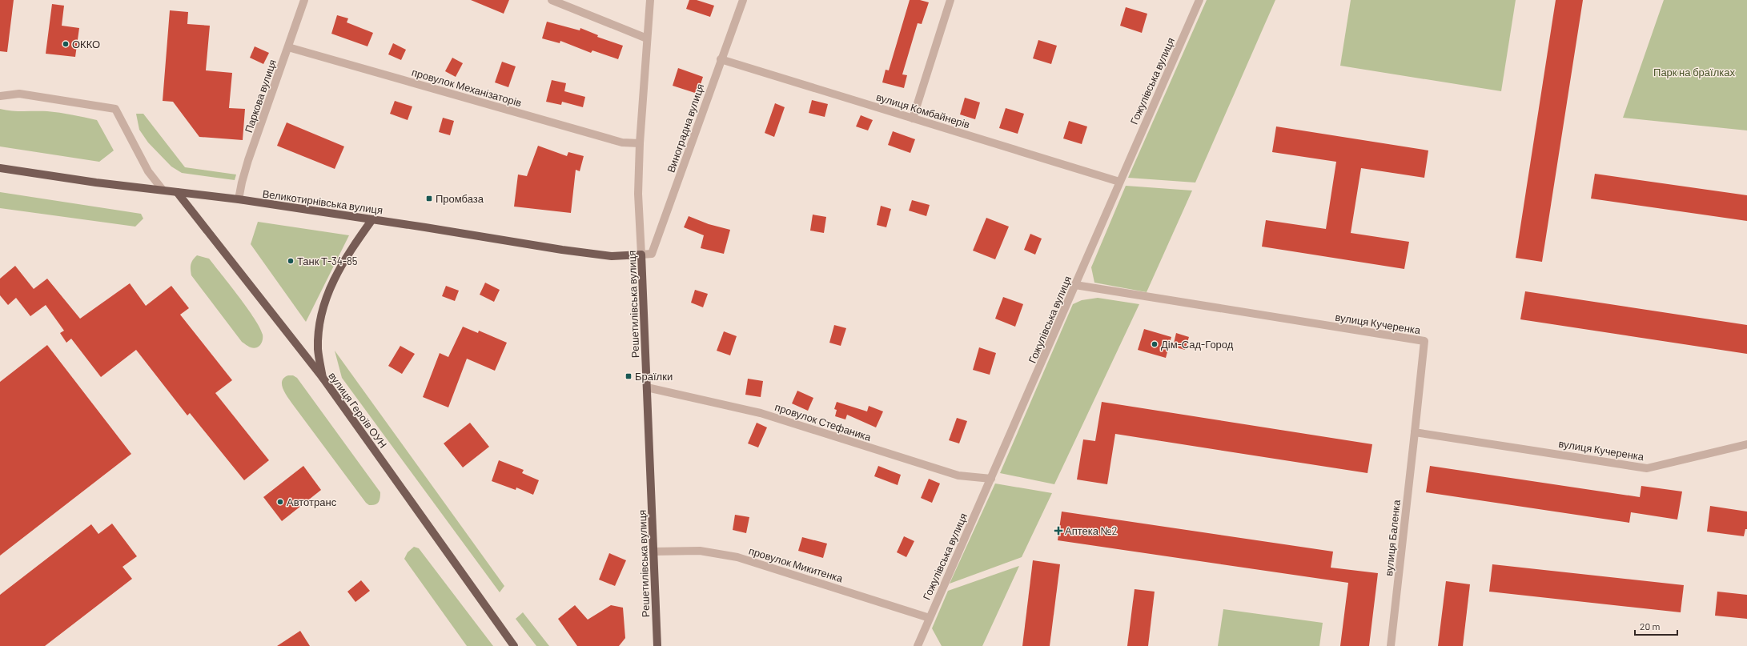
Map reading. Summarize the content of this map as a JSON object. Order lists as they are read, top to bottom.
{
  "streets": {
    "main road": ["Великотирнівська вулиця", "Решетилівська вулиця", "вулиця Героїв ОУН"],
    "street": [
      "Гожулівська вулиця",
      "провулок Механізаторів",
      "Паркова вулиця",
      "вулиця Комбайнерів",
      "Виноградна вулиця",
      "вулиця Кучеренка",
      "провулок Стефаника",
      "вулиця Баленка",
      "провулок Микитенка"
    ]
  },
  "crossings": [
    ["Гожулівська вулиця", "вулиця Комбайнерів"],
    ["Гожулівська вулиця", "вулиця Кучеренка"],
    ["Гожулівська вулиця", "провулок Стефаника"],
    ["Гожулівська вулиця", "провулок Микитенка"],
    ["провулок Механізаторів", "Паркова вулиця"],
    ["провулок Механізаторів", "Решетилівська вулиця"],
    ["Паркова вулиця", "Великотирнівська вулиця"],
    ["вулиця Комбайнерів", "Виноградна вулиця"],
    ["Виноградна вулиця", "Великотирнівська вулиця"],
    ["Виноградна вулиця", "Решетилівська вулиця"],
    ["Великотирнівська вулиця", "Решетилівська вулиця"],
    ["Великотирнівська вулиця", "вулиця Героїв ОУН"],
    ["Решетилівська вулиця", "провулок Стефаника"],
    ["Решетилівська вулиця", "провулок Микитенка"],
    ["вулиця Кучеренка", "вулиця Баленка"]
  ],
  "parks": ["Парк на браїлках"],
  "places": {
    "other": [
      "ОККО",
      "Танк Т-34-85",
      "Дім-Сад-Город",
      "Автотранс"
    ],
    "transit": ["Промбаза", "Браїлки"],
    "health": ["Аптека №2"]
  },
  "scale_bar": "20 m"
}
